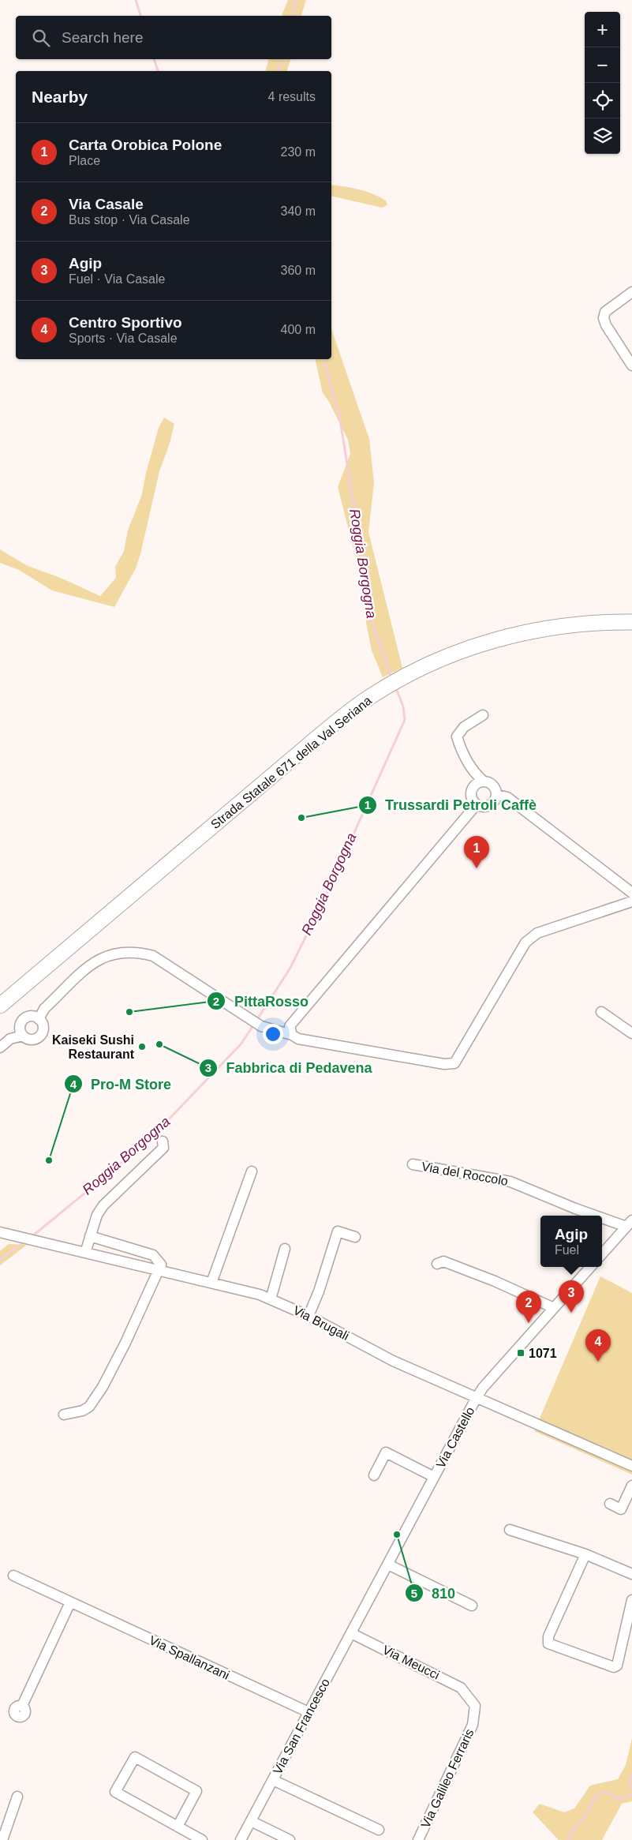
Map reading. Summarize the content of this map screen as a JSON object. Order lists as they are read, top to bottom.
{
  "streets": {
    "highway": ["Strada Statale 671 della Val Seriana"],
    "street": [
      "Via del Roccolo",
      "Via Brugali",
      "Via Castello",
      "Via Spallanzani",
      "Via Meucci",
      "Via San Francesco",
      "Via Galileo Ferraris"
    ]
  },
  "crossings": [
    ["Via Brugali", "Via Castello"],
    ["Via Castello", "Via San Francesco"],
    ["Via Spallanzani", "Via San Francesco"],
    ["Via Meucci", "Via San Francesco"],
    ["Via Meucci", "Via Galileo Ferraris"]
  ],
  "water": ["Roggia Borgogna"],
  "places": {
    "other": [
      "Trussardi Petroli Caffè",
      "PittaRosso",
      "Fabbrica di Pedavena",
      "Kaiseki Sushi Restaurant",
      "Pro-M Store",
      "810"
    ],
    "transit": ["1071"]
  },
  "page": {
    "map_buttons": ["+", "−"],
    "search": "Search here",
    "heading": ["Nearby", "4 results"],
    "list": [
      {
        "mark": "1",
        "name": "Carta Orobica Polone",
        "note": "Place",
        "value": "230 m"
      },
      {
        "mark": "2",
        "name": "Via Casale",
        "note": "Bus stop · Via Casale",
        "value": "340 m"
      },
      {
        "mark": "3",
        "name": "Agip",
        "note": "Fuel · Via Casale",
        "value": "360 m"
      },
      {
        "mark": "4",
        "name": "Centro Sportivo",
        "note": "Sports · Via Casale",
        "value": "400 m"
      }
    ],
    "pins": [
      "1",
      "3",
      "2",
      "4"
    ],
    "popup": ["Agip", "Fuel"]
  }
}
